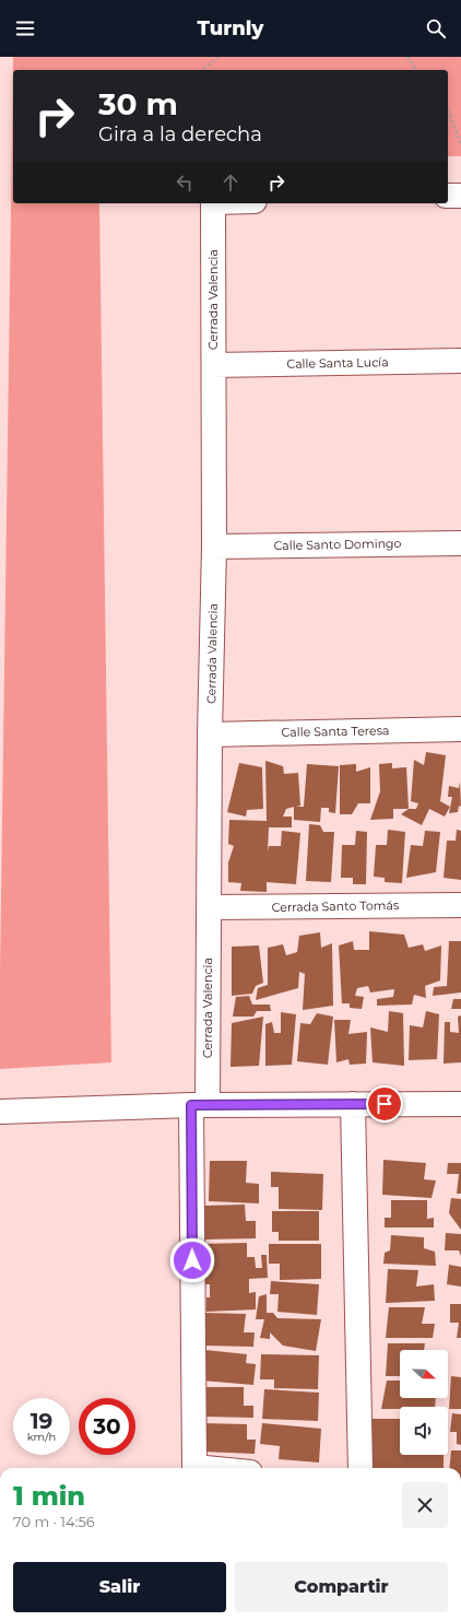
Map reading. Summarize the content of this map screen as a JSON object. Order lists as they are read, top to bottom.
{
  "streets": {
    "street": [
      "Cerrada Valencia",
      "Calle Santa Lucía",
      "Calle Santo Domingo",
      "Calle Santa Teresa",
      "Cerrada Santo Tomás"
    ]
  },
  "crossings": [
    ["Cerrada Valencia", "Calle Santa Lucía"],
    ["Cerrada Valencia", "Calle Santo Domingo"],
    ["Cerrada Valencia", "Calle Santa Teresa"],
    ["Cerrada Valencia", "Cerrada Santo Tomás"]
  ],
  "north": "right",
  "page": {
    "header": "Turnly",
    "turn": ["30 m", "Gira a la derecha"],
    "speed": "19 km/h",
    "limit": "30",
    "heading": ["1 min", "70 m · 14:56"],
    "buttons": ["Salir", "Compartir"]
  }
}
